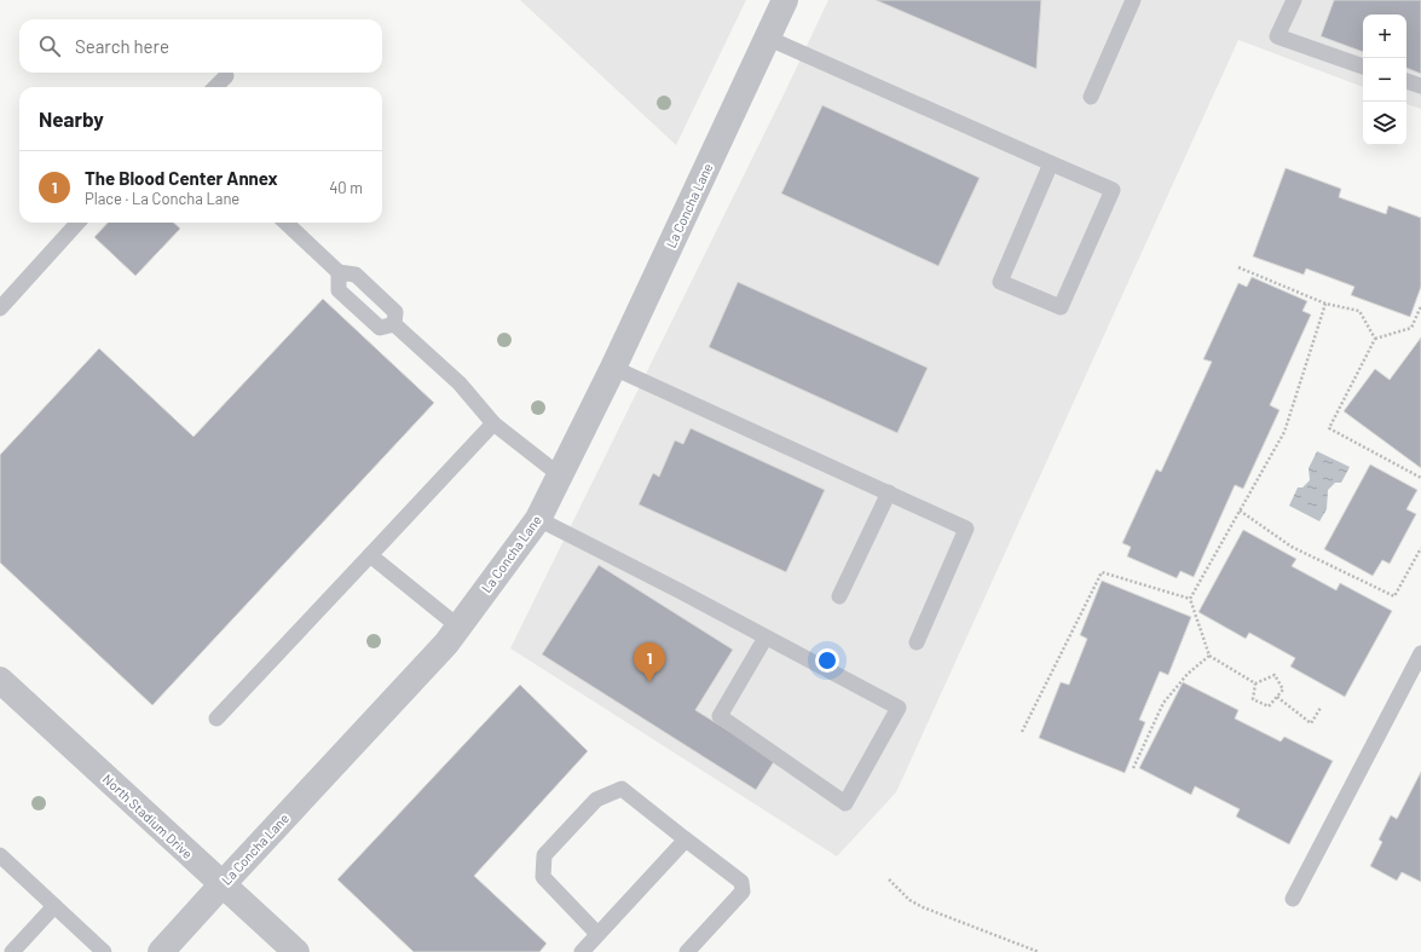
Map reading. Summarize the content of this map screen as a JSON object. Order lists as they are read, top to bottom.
{
  "streets": {
    "street": ["La Concha Lane", "North Stadium Drive"]
  },
  "crossings": [
    ["La Concha Lane", "North Stadium Drive"]
  ],
  "page": {
    "map_buttons": ["+", "−"],
    "search": "Search here",
    "heading": "Nearby",
    "list": [
      {
        "mark": "1",
        "name": "The Blood Center Annex",
        "note": "Place · La Concha Lane",
        "value": "40 m"
      }
    ],
    "pins": "1"
  }
}
